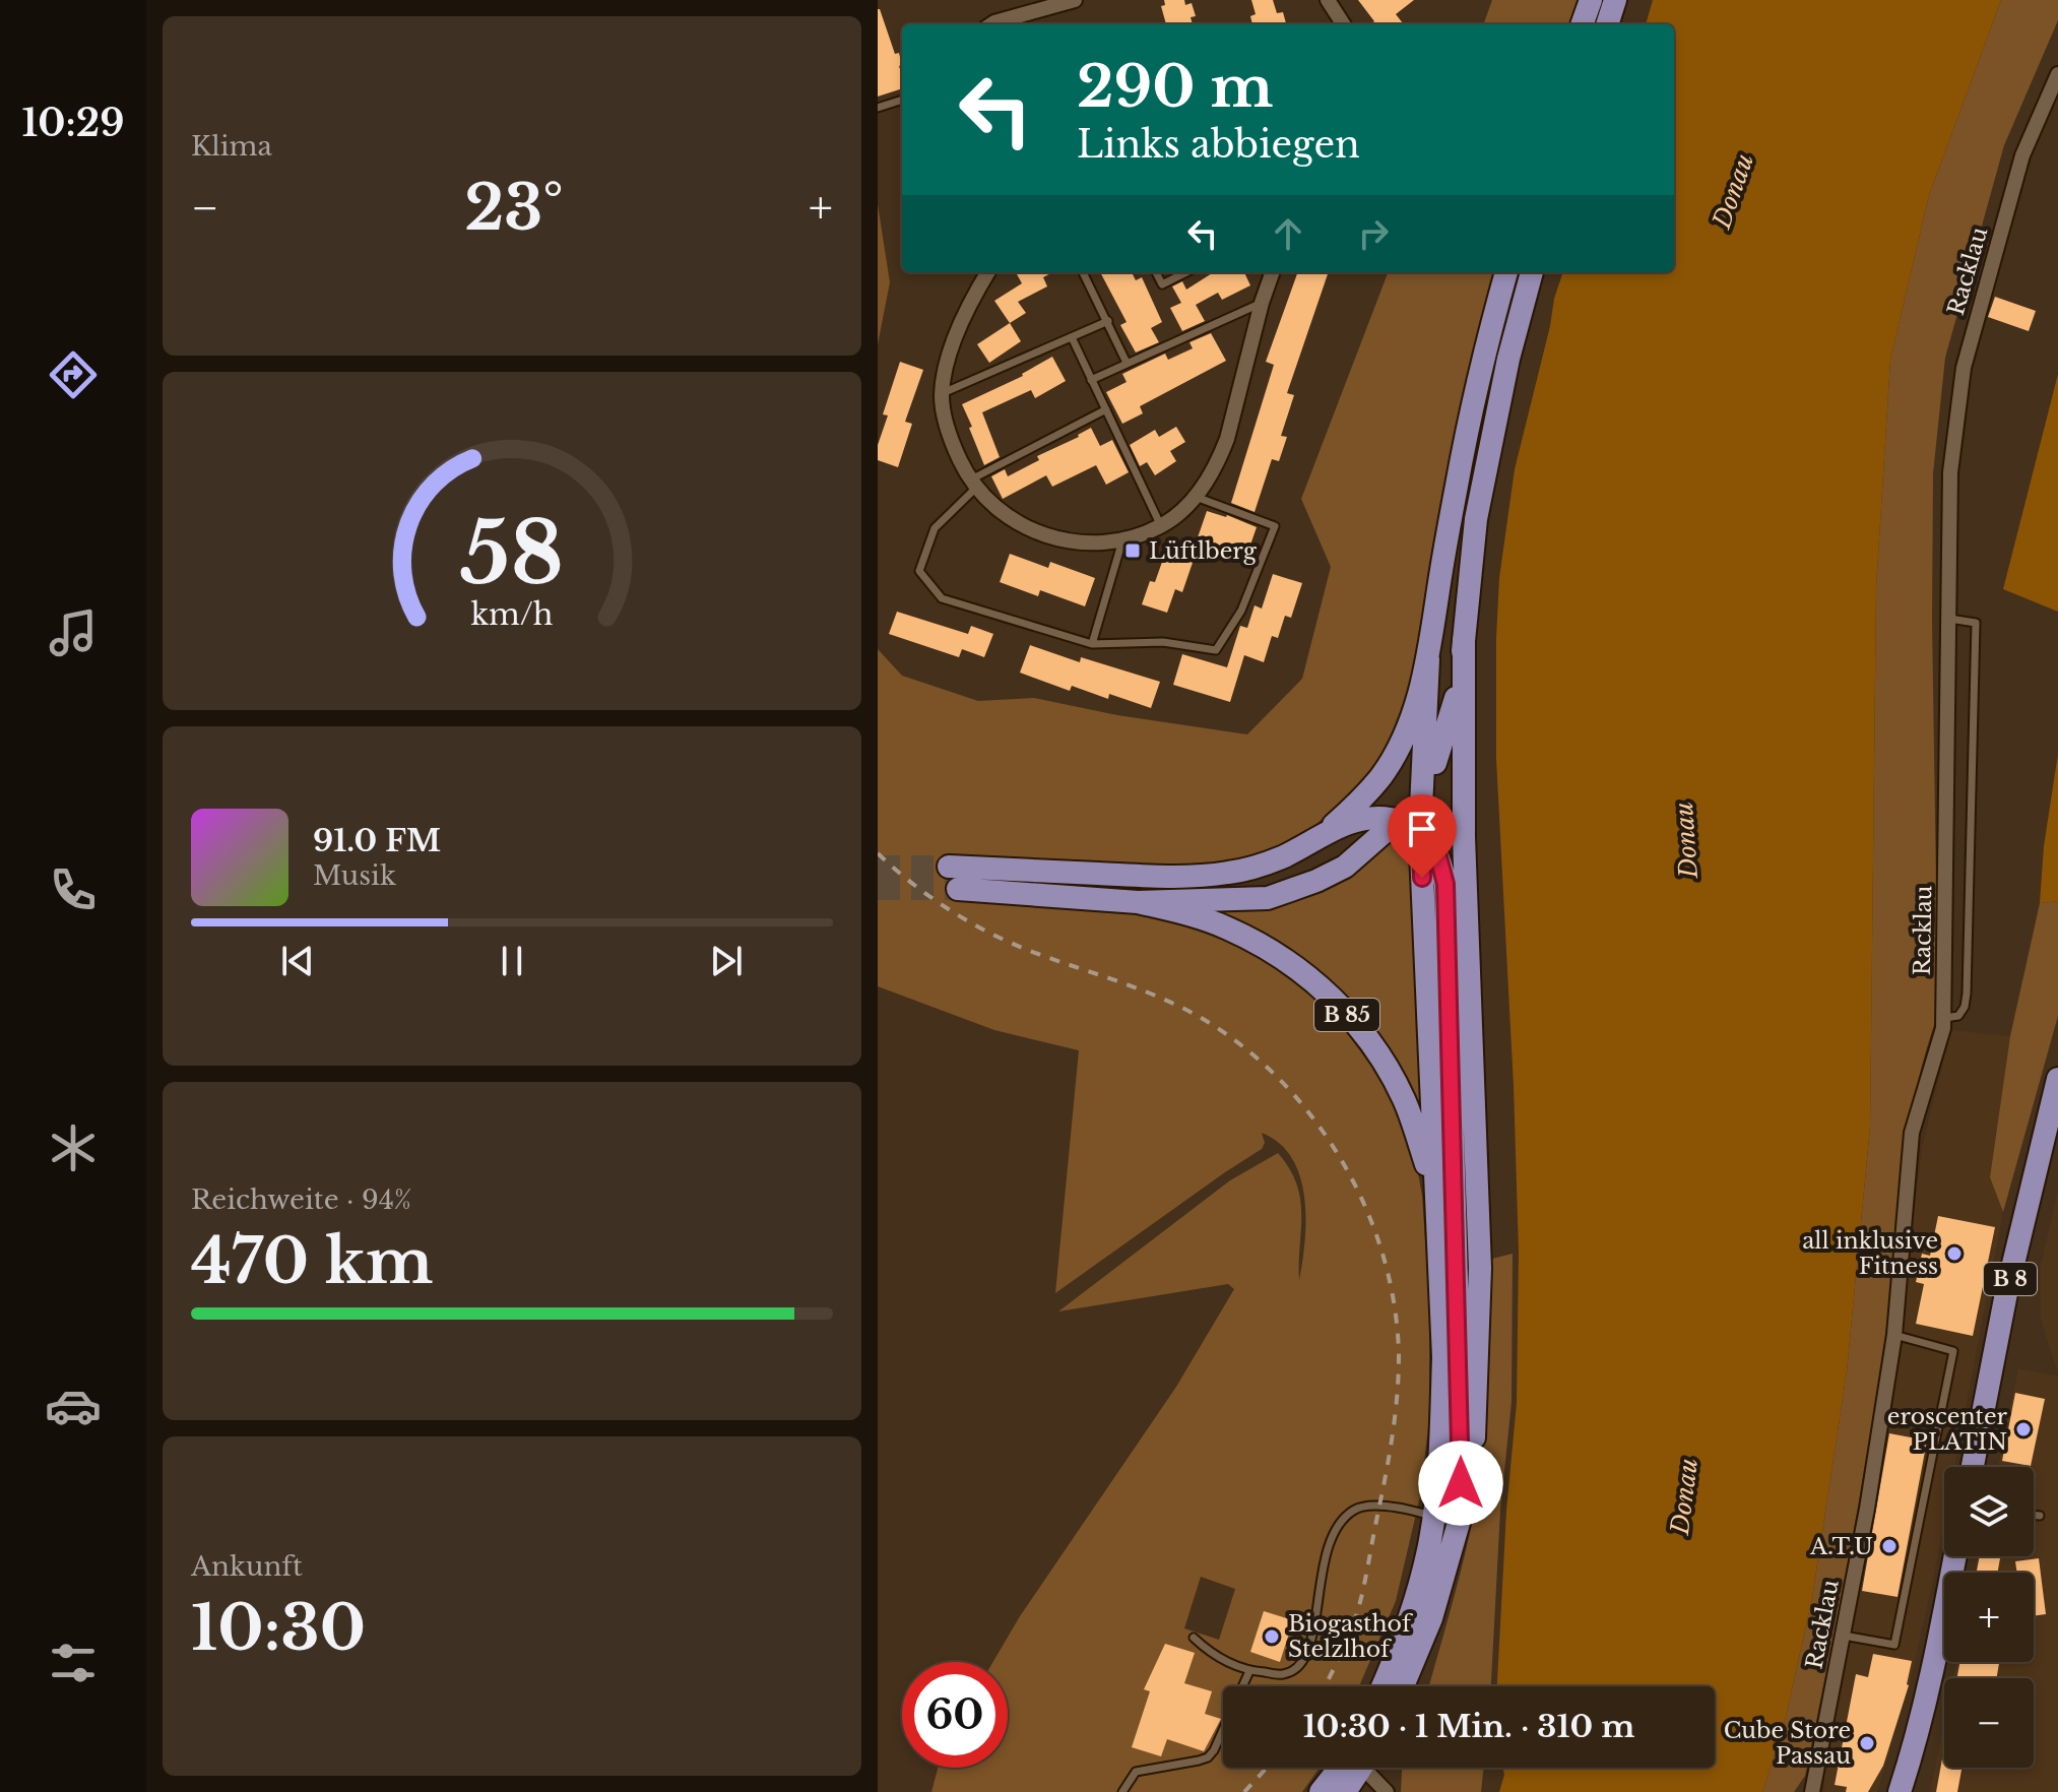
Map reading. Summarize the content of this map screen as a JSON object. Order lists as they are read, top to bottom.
{
  "streets": {
    "main road": ["B 85", "B 8"],
    "street": ["Racklau"]
  },
  "water": ["Donau"],
  "places": {
    "transit": ["Lüftlberg"],
    "other": [
      "all inklusive Fitness",
      "eroscenter PLATIN",
      "A.T.U",
      "Biogasthof Stelzlhof",
      "Cube Store Passau"
    ]
  },
  "page": {
    "tabs": "10:29",
    "tile": [
      "Klima",
      ["Reichweite · 94%", "470 km"],
      ["Ankunft", "10:30"]
    ],
    "turn": ["290 m", "Links abbiegen"],
    "heat": ["−", "23°", "+"],
    "song": ["91.0 FM", "Musik"],
    "map_buttons": ["+", "−"],
    "limit": "60",
    "trip": "10:30 · 1 Min. · 310 m",
    "gauge": ["58", "km/h"]
  }
}
